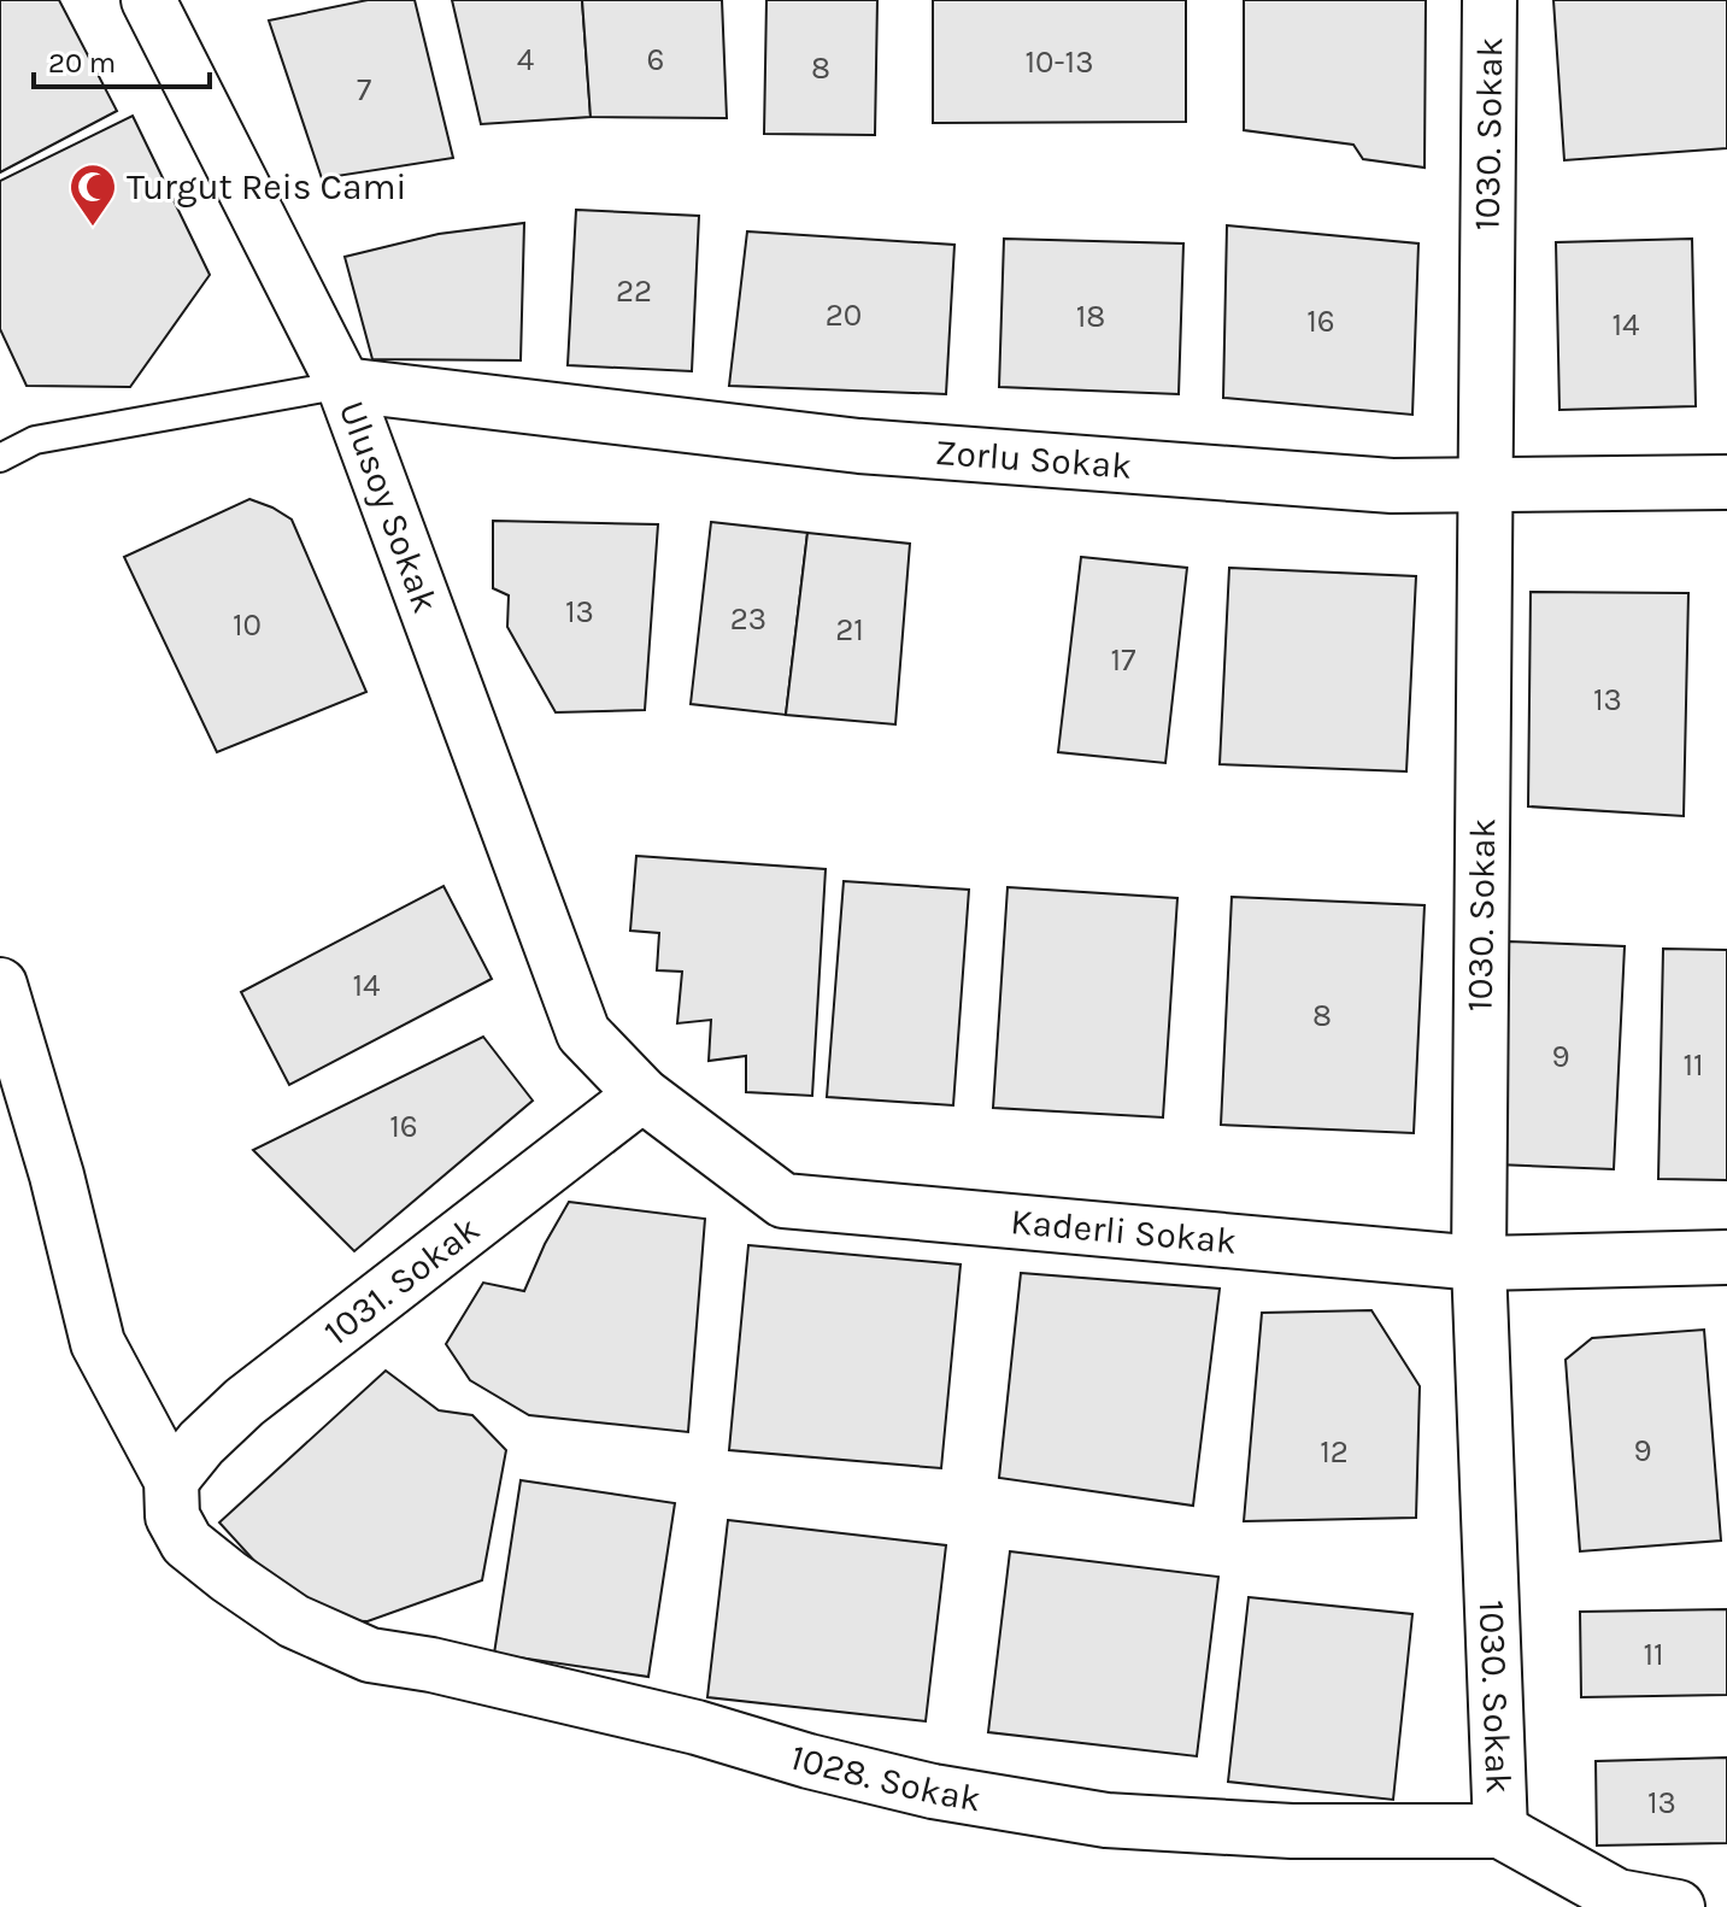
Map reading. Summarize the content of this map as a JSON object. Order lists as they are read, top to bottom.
{
  "streets": {
    "street": [
      "1030. Sokak",
      "Zorlu Sokak",
      "Ulusoy Sokak",
      "Kaderli Sokak",
      "1031. Sokak",
      "1028. Sokak"
    ]
  },
  "crossings": [
    ["1030. Sokak", "Zorlu Sokak"],
    ["1030. Sokak", "Kaderli Sokak"],
    ["1030. Sokak", "1028. Sokak"],
    ["Zorlu Sokak", "Ulusoy Sokak"],
    ["Ulusoy Sokak", "Kaderli Sokak"],
    ["Kaderli Sokak", "1031. Sokak"],
    ["1031. Sokak", "1028. Sokak"]
  ],
  "places": {
    "mosque": ["Turgut Reis Cami"]
  },
  "house_numbers": [
    "4",
    "6",
    "10-13",
    "8",
    "7",
    "22",
    "20",
    "18",
    "16",
    "14",
    "13",
    "23",
    "10",
    "21",
    "17",
    "13",
    "14",
    "8",
    "9",
    "11",
    "16",
    "9",
    "12",
    "11",
    "13"
  ],
  "scale_bar": "20 m"
}
